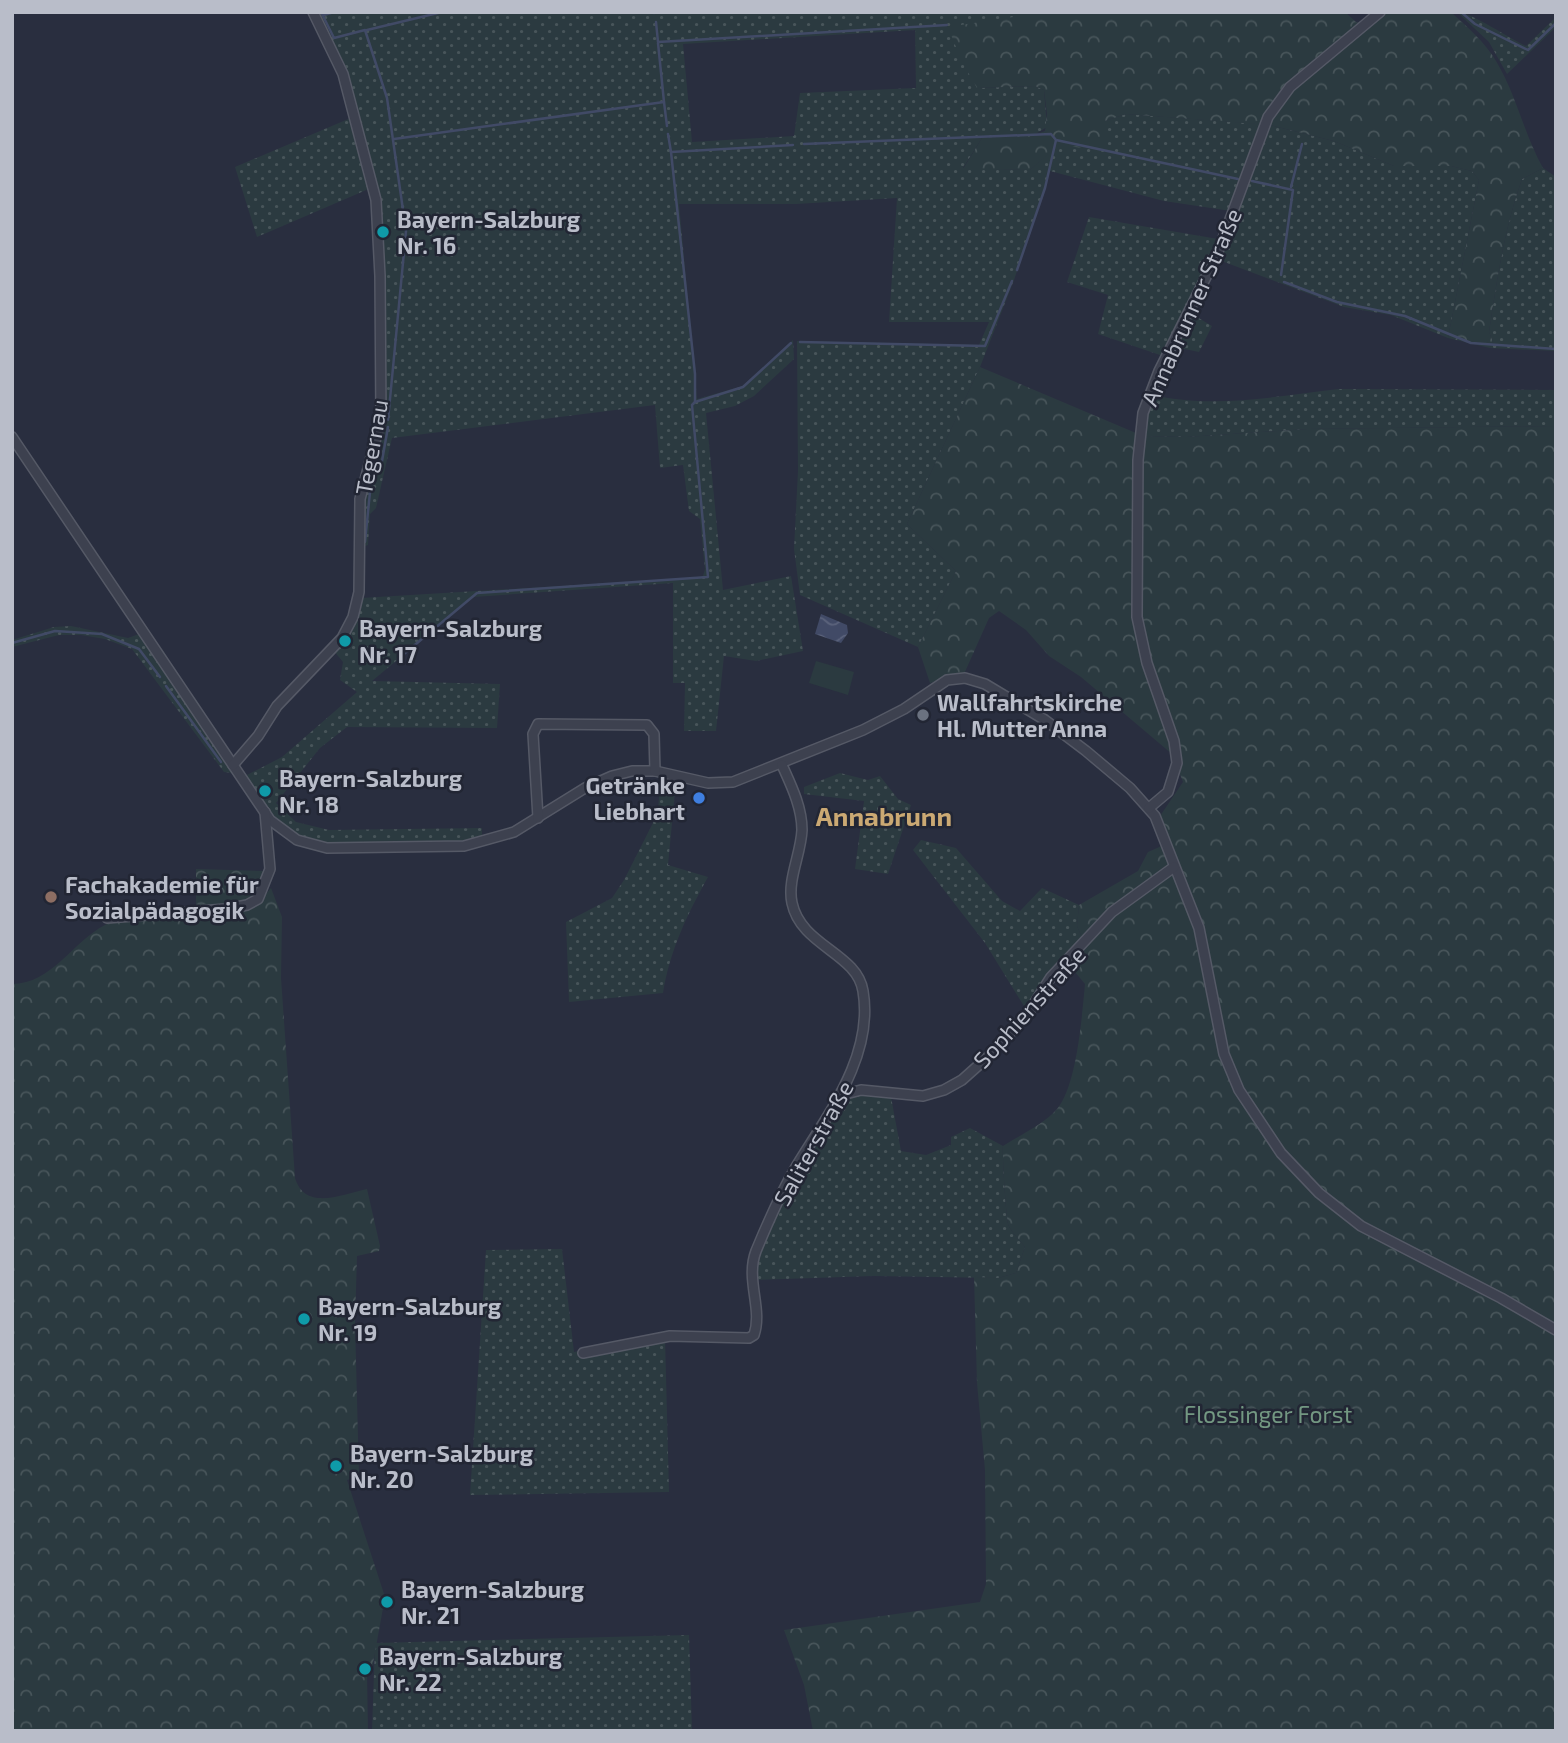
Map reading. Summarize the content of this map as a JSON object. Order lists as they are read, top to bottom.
{
  "streets": {
    "street": [
      "Annabrunner Straße",
      "Tegernau",
      "Sophienstraße",
      "Saliterstraße"
    ]
  },
  "crossings": [
    ["Sophienstraße", "Saliterstraße"]
  ],
  "districts": ["Annabrunn"],
  "parks": ["Flossinger Forst"],
  "places": [
    "Bayern-Salzburg Nr. 16",
    "Bayern-Salzburg Nr. 17",
    "Wallfahrtskirche Hl. Mutter Anna",
    "Bayern-Salzburg Nr. 18",
    "Getränke Liebhart",
    "Fachakademie für Sozialpädagogik",
    "Bayern-Salzburg Nr. 19",
    "Bayern-Salzburg Nr. 20",
    "Bayern-Salzburg Nr. 21",
    "Bayern-Salzburg Nr. 22"
  ]
}
